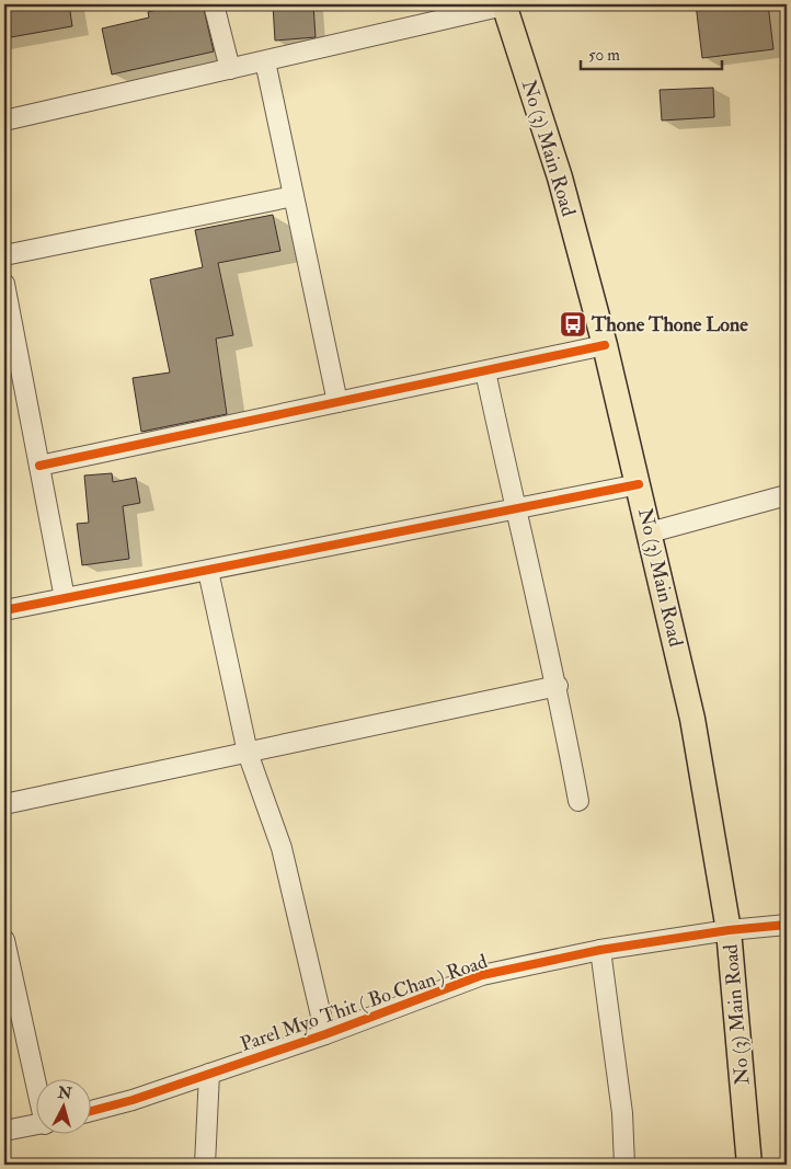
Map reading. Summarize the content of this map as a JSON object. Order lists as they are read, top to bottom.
{
  "streets": {
    "main road": ["No (3) Main Road"],
    "street": ["Parel Myo Thit ( Bo Chan ) Road"]
  },
  "crossings": [
    ["No (3) Main Road", "Parel Myo Thit ( Bo Chan ) Road"]
  ],
  "places": {
    "bus stop": ["Thone Thone Lone"]
  },
  "scale_bar": "50 m",
  "north": "top"
}
